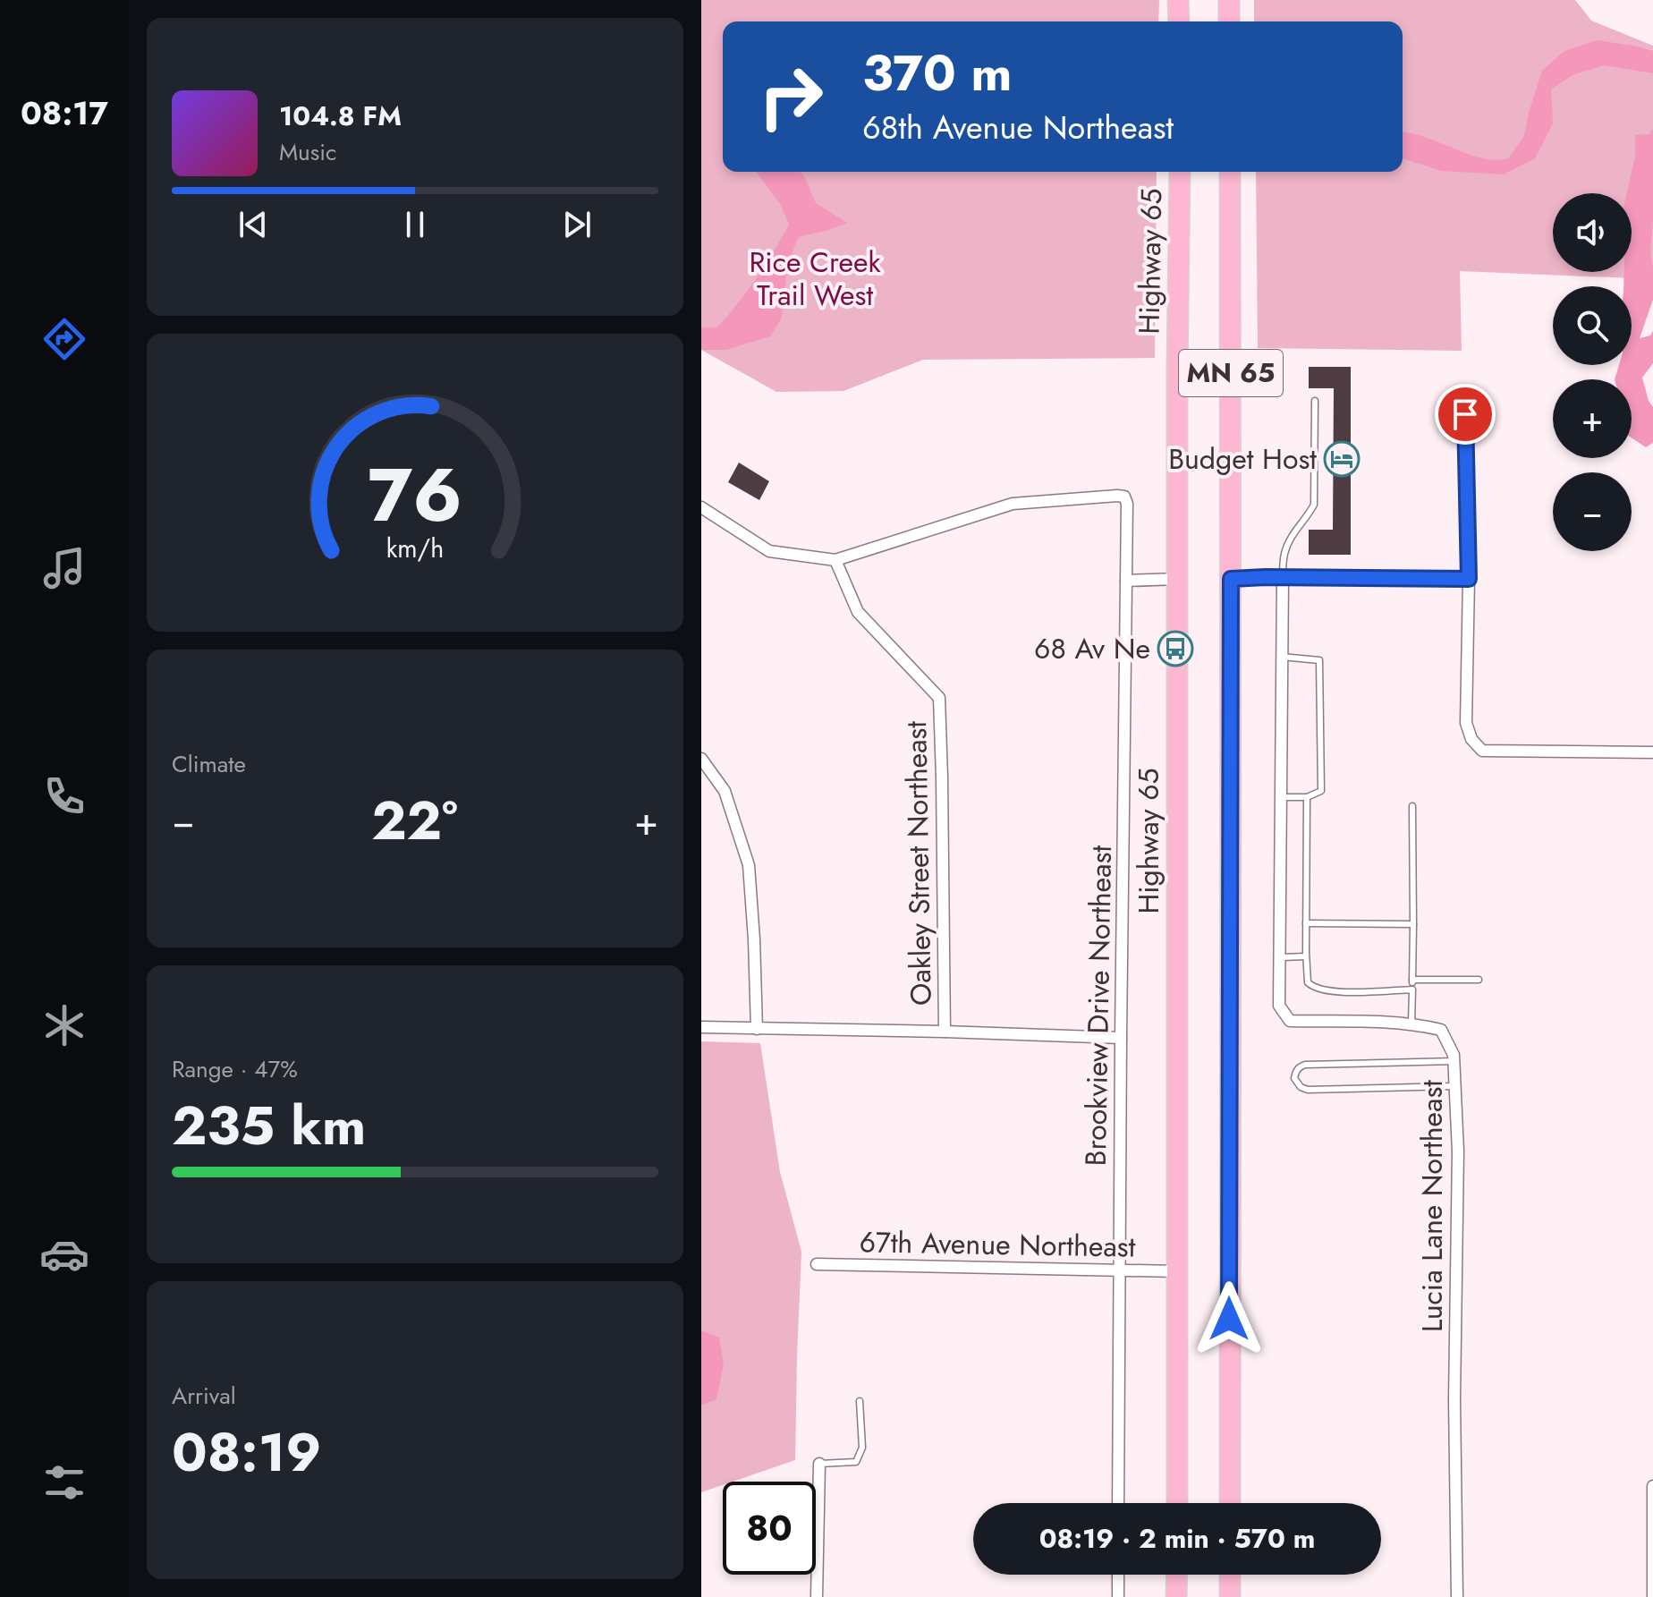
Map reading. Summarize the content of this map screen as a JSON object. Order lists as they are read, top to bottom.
{
  "streets": {
    "highway": ["Highway 65", "MN 65"],
    "street": [
      "Oakley Street Northeast",
      "Brookview Drive Northeast",
      "Lucia Lane Northeast",
      "67th Avenue Northeast"
    ]
  },
  "crossings": [
    ["Highway 65", "67th Avenue Northeast"],
    ["Oakley Street Northeast", "Brookview Drive Northeast"],
    ["Brookview Drive Northeast", "67th Avenue Northeast"]
  ],
  "parks": ["Rice Creek Trail West"],
  "places": {
    "hotel": ["Budget Host"],
    "bus stop": ["68 Av Ne"]
  },
  "page": {
    "tabs": "08:17",
    "turn": ["370 m", "68th Avenue Northeast"],
    "song": ["104.8 FM", "Music"],
    "map_buttons": ["+", "−"],
    "tile": [
      "Climate",
      ["Range · 47%", "235 km"],
      ["Arrival", "08:19"]
    ],
    "heat": ["−", "22°", "+"],
    "limit": "80",
    "trip": "08:19 · 2 min · 570 m",
    "gauge": ["76", "km/h"]
  }
}
